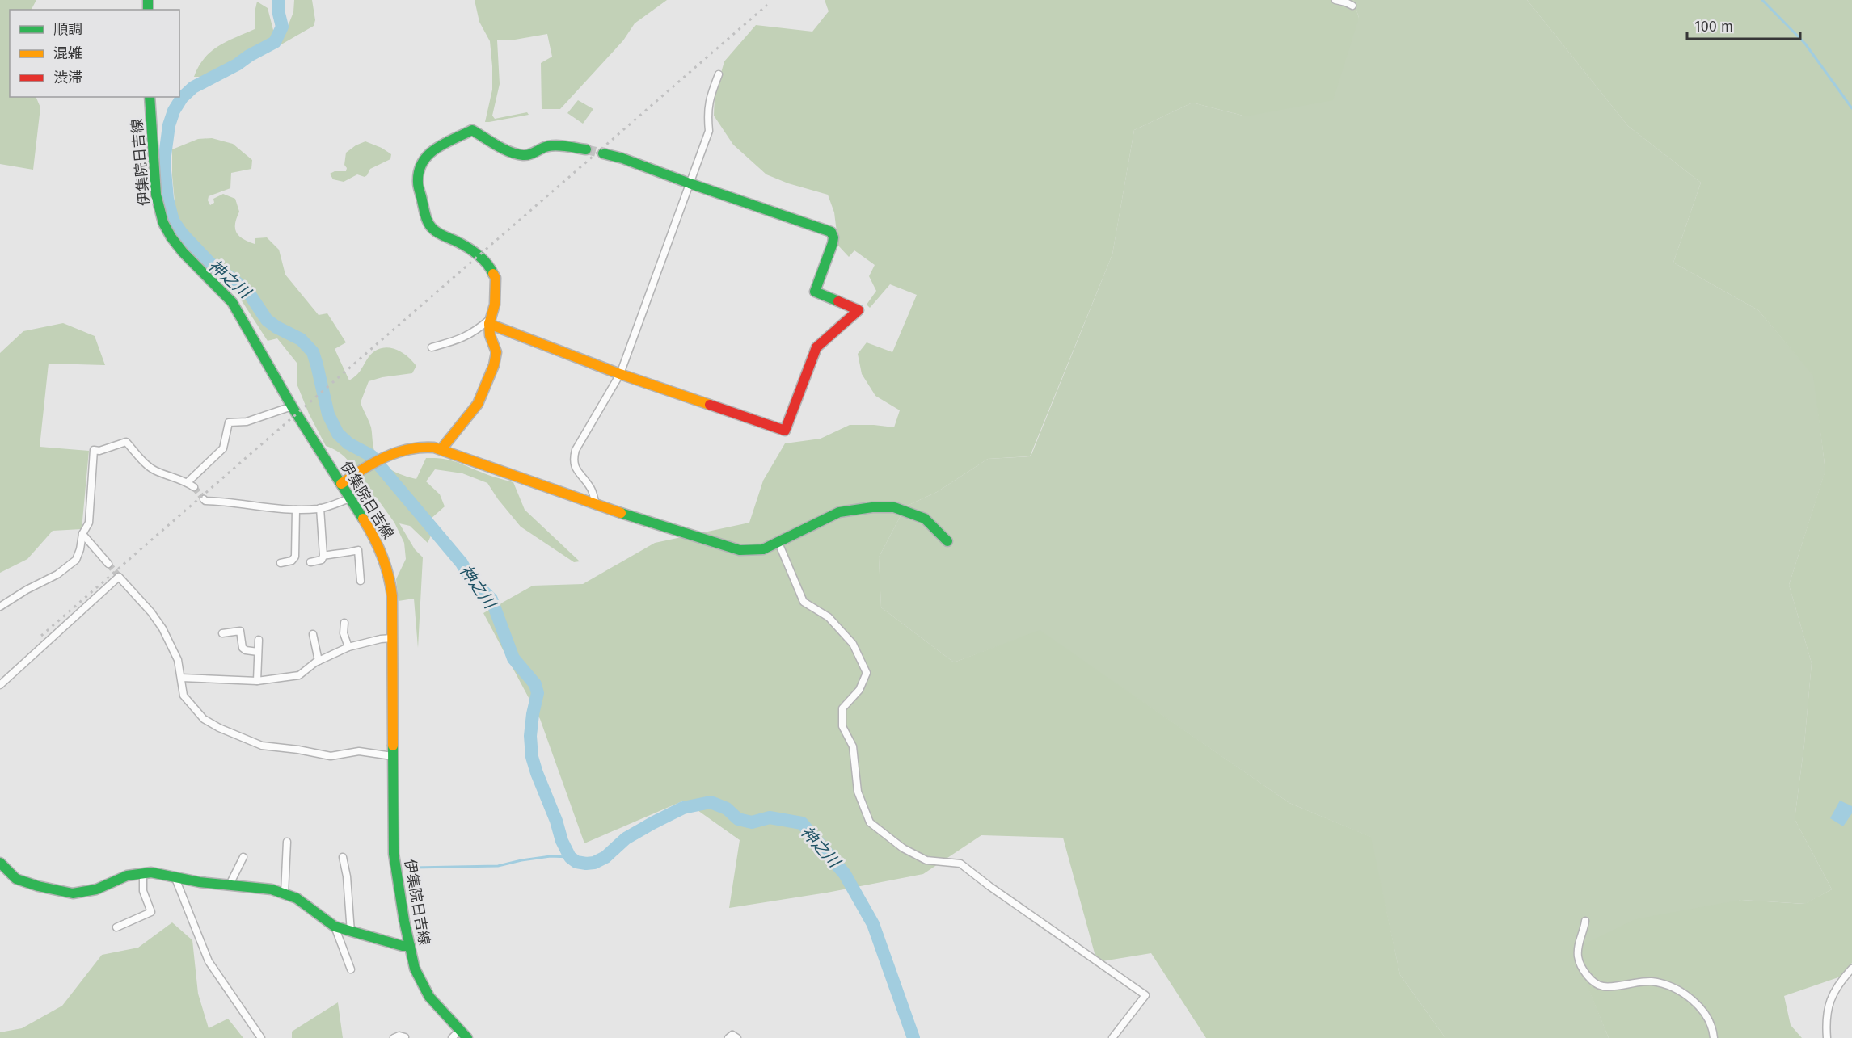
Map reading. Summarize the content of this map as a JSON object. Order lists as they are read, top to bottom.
{
  "streets": {
    "street": ["伊集院日吉線"]
  },
  "water": ["神之川"],
  "legend": ["順調", "混雑", "渋滞"],
  "scale_bar": "100 m"
}
